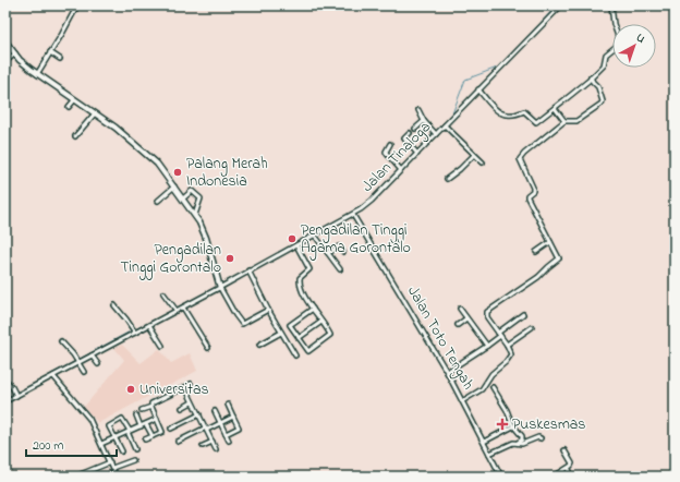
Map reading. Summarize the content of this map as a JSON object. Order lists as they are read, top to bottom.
{
  "streets": {
    "street": ["Jalan Tinaloga", "Jalan Toto Tengah"]
  },
  "crossings": [
    ["Jalan Tinaloga", "Jalan Toto Tengah"]
  ],
  "places": {
    "other": [
      "Palang Merah Indonesia",
      "Pengadilan Tinggi Agama Gorontalo",
      "Pengadilan Tinggi Gorontalo",
      "Universitas"
    ],
    "health": ["Puskesmas"]
  },
  "scale_bar": "200 m",
  "north": "top right"
}
